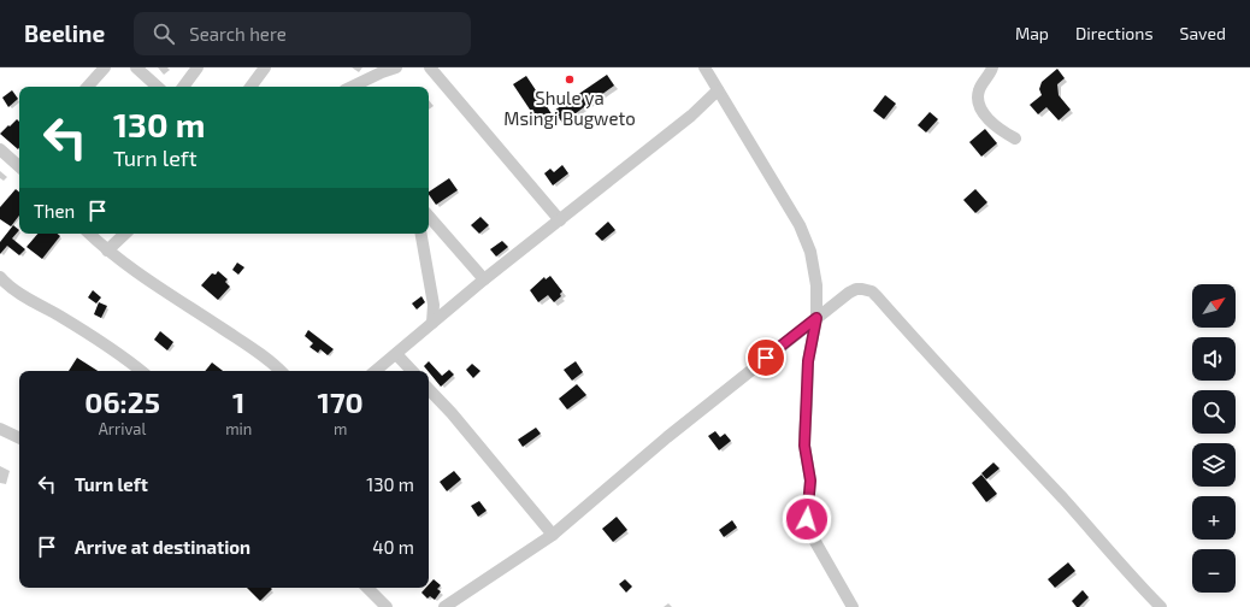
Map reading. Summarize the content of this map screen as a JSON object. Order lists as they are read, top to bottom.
{
  "places": ["Shule ya Msingi Bugweto"],
  "north": "top right",
  "page": {
    "header": "Beeline",
    "search": "Search here",
    "nav": ["Map", "Directions", "Saved"],
    "turn": ["130 m", "Turn left"],
    "then": "Then",
    "map_buttons": ["+", "−"],
    "eta": [
      "06:25",
      "Arrival",
      "1",
      "min",
      "170",
      "m"
    ],
    "list": [
      {
        "name": "Turn left",
        "value": "130 m"
      },
      {
        "name": "Arrive at destination",
        "value": "40 m"
      }
    ]
  }
}
